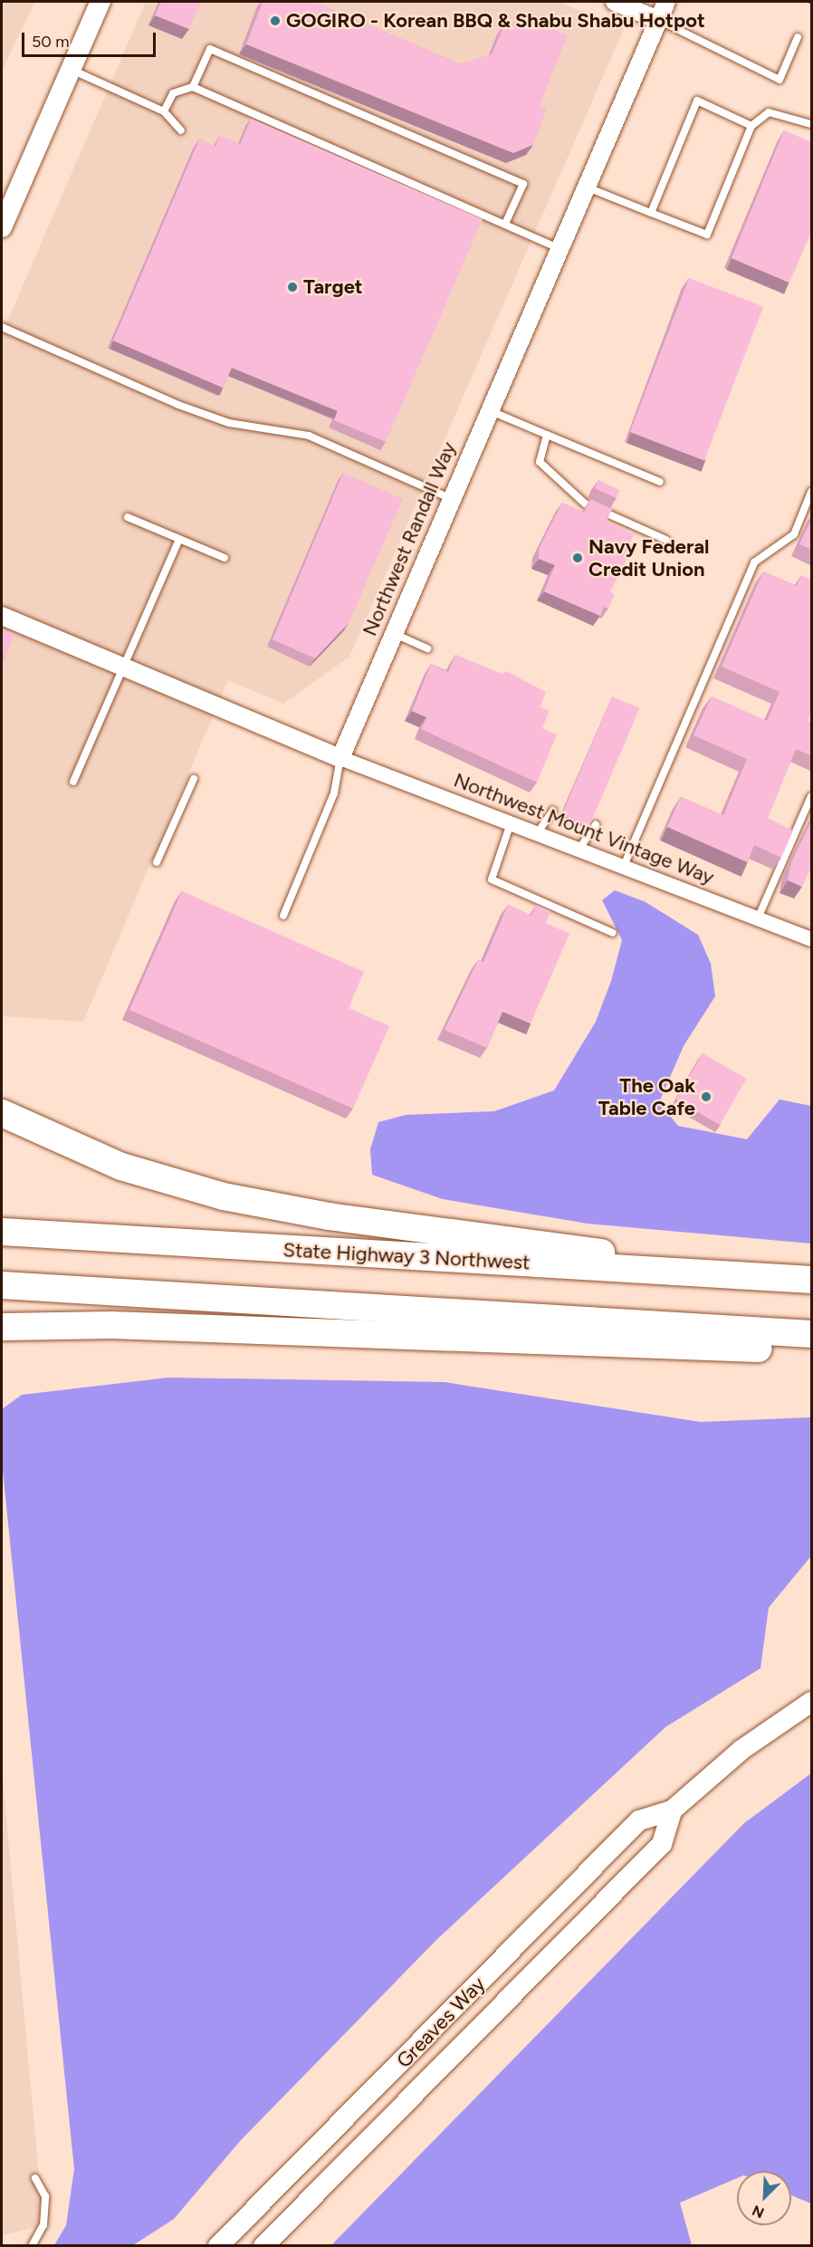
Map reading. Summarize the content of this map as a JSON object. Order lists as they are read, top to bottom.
{
  "streets": {
    "highway": ["State Highway 3 Northwest"],
    "main road": ["Greaves Way"],
    "street": ["Northwest Randall Way", "Northwest Mount Vintage Way"]
  },
  "crossings": [
    ["Northwest Randall Way", "Northwest Mount Vintage Way"]
  ],
  "places": [
    "GOGIRO - Korean BBQ & Shabu Shabu Hotpot",
    "Target",
    "Navy Federal Credit Union",
    "The Oak Table Cafe"
  ],
  "scale_bar": "50 m",
  "north": "bottom left"
}
